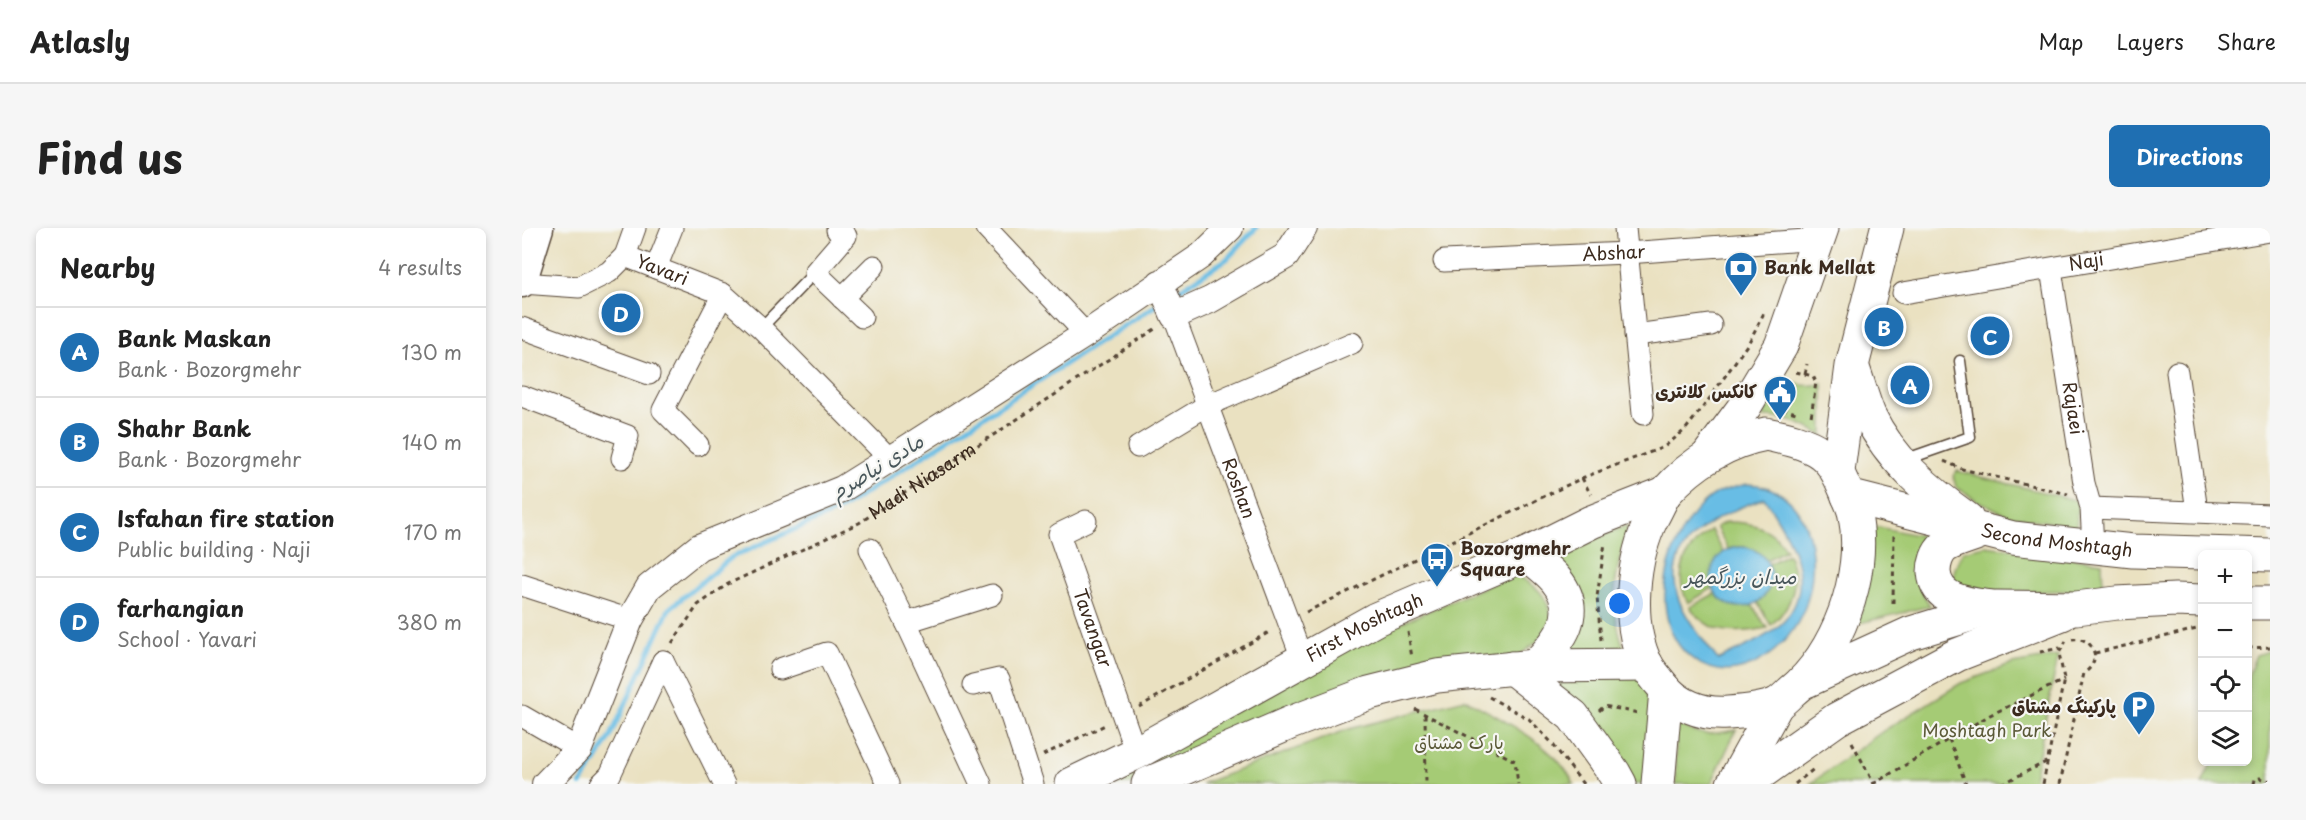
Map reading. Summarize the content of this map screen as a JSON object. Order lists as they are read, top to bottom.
{
  "streets": {
    "main road": ["Second Moshtagh", "First Moshtagh"],
    "street": [
      "Abshar",
      "Naji",
      "Yavari",
      "Rajaei",
      "Madi Niasarm",
      "Roshan",
      "Tavangar"
    ]
  },
  "crossings": [
    ["Naji", "Rajaei"],
    ["Yavari", "Madi Niasarm"],
    ["Rajaei", "Second Moshtagh"],
    ["Madi Niasarm", "Roshan"],
    ["Roshan", "First Moshtagh"],
    ["Tavangar", "First Moshtagh"]
  ],
  "water": ["مادی نیاصرم", "میدان بزرگمهر"],
  "parks": ["Moshtagh Park", "پارک مشتاق"],
  "places": {
    "bank": ["Bank Mellat"],
    "public building": ["کانکس کلانتری"],
    "bus stop": ["Bozorgmehr Square"],
    "parking": ["پارکینگ مشتاق"]
  },
  "page": {
    "header": "Atlasly",
    "nav": ["Map", "Layers", "Share"],
    "title": "Find us",
    "buttons": "Directions",
    "heading": ["Nearby", "4 results"],
    "pins": [
      "D",
      "B",
      "C",
      "A"
    ],
    "list": [
      {
        "mark": "A",
        "name": "Bank Maskan",
        "note": "Bank · Bozorgmehr",
        "value": "130 m"
      },
      {
        "mark": "B",
        "name": "Shahr Bank",
        "note": "Bank · Bozorgmehr",
        "value": "140 m"
      },
      {
        "mark": "C",
        "name": "Isfahan fire station",
        "note": "Public building · Naji",
        "value": "170 m"
      },
      {
        "mark": "D",
        "name": "farhangian",
        "note": "School · Yavari",
        "value": "380 m"
      }
    ],
    "map_buttons": ["+", "−"]
  }
}
